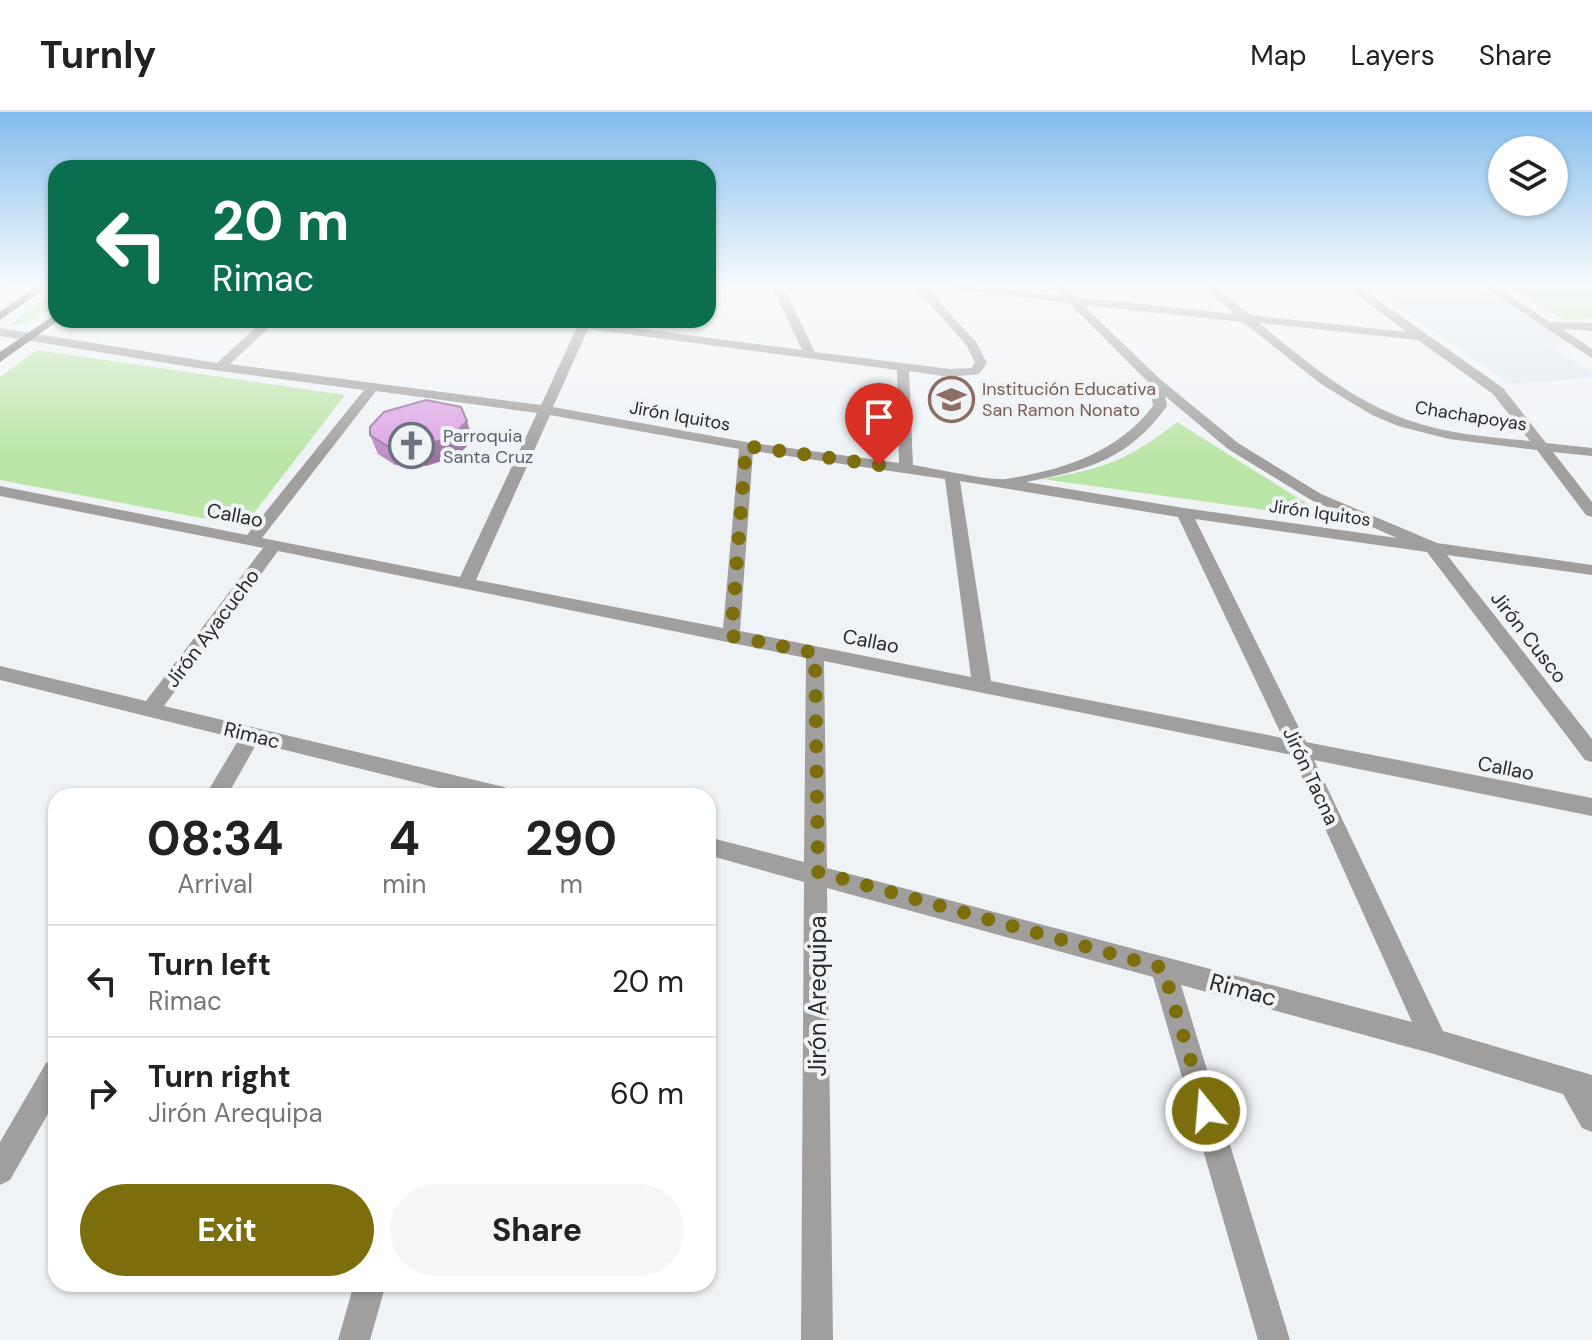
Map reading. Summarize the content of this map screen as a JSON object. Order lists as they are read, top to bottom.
{
  "streets": {
    "street": [
      "Jirón Iquitos",
      "Chachapoyas",
      "Callao",
      "Jirón Ayacucho",
      "Jirón Cusco",
      "Rimac",
      "Jirón Tacna",
      "Jirón Arequipa"
    ]
  },
  "crossings": [
    ["Jirón Iquitos", "Jirón Ayacucho"],
    ["Jirón Iquitos", "Jirón Cusco"],
    ["Jirón Iquitos", "Jirón Tacna"],
    ["Callao", "Jirón Ayacucho"],
    ["Callao", "Jirón Tacna"],
    ["Callao", "Jirón Arequipa"],
    ["Jirón Ayacucho", "Rimac"],
    ["Rimac", "Jirón Tacna"],
    ["Rimac", "Jirón Arequipa"]
  ],
  "places": {
    "school or university": ["Institución Educativa San Ramon Nonato"],
    "church": ["Parroquia Santa Cruz"]
  },
  "page": {
    "header": "Turnly",
    "nav": ["Map", "Layers", "Share"],
    "turn": ["20 m", "Rimac"],
    "eta": [
      "08:34",
      "Arrival",
      "4",
      "min",
      "290",
      "m"
    ],
    "list": [
      {
        "name": "Turn left",
        "note": "Rimac",
        "value": "20 m"
      },
      {
        "name": "Turn right",
        "note": "Jirón Arequipa",
        "value": "60 m"
      }
    ],
    "buttons": ["Exit", "Share"]
  }
}
